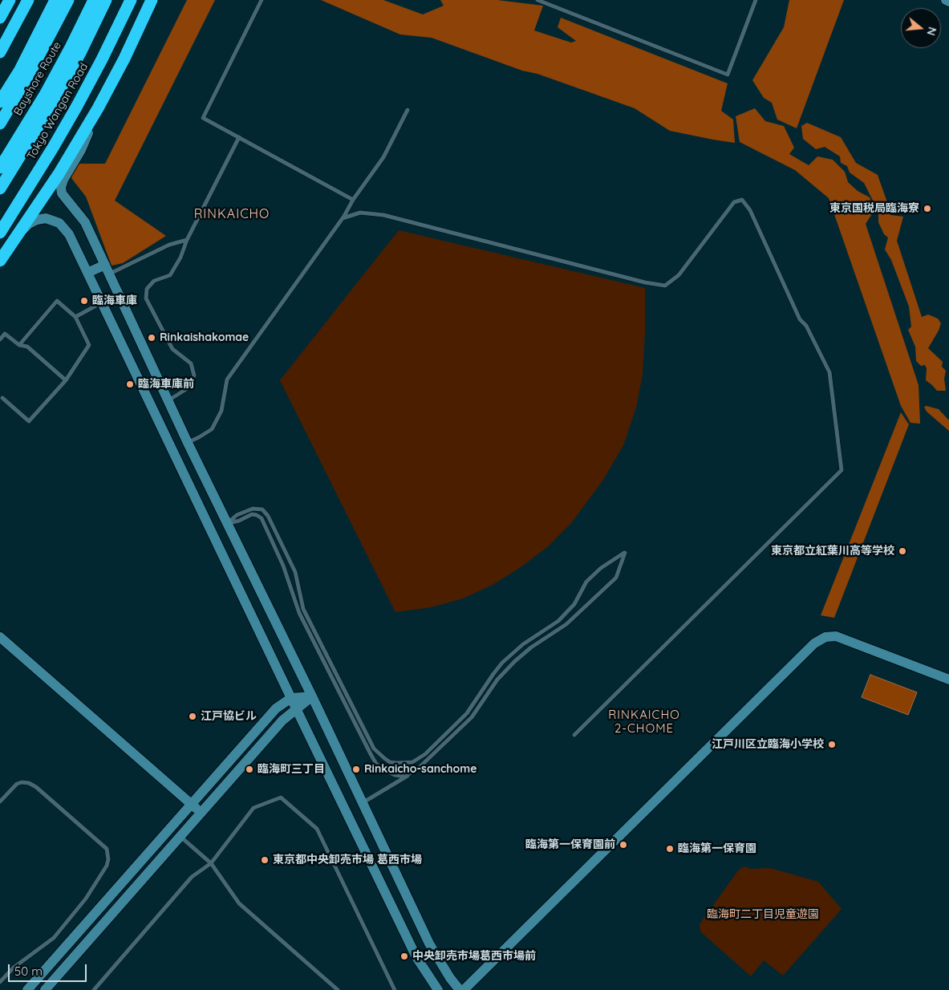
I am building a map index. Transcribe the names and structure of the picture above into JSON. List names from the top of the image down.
{
  "streets": {
    "highway": ["Bayshore Route", "Tokyo Wangan Road"]
  },
  "districts": ["RINKAICHO", "RINKAICHO 2-CHOME"],
  "parks": ["臨海町二丁目児童遊園"],
  "places": [
    "東京国税局臨海寮",
    "臨海車庫",
    "Rinkaishakomae",
    "臨海車庫前",
    "東京都立紅葉川高等学校",
    "江戸協ビル",
    "江戸川区立臨海小学校",
    "臨海町三丁目",
    "Rinkaicho-sanchome",
    "臨海第一保育園前",
    "臨海第一保育園",
    "東京都中央卸売市場 葛西市場",
    "中央卸売市場葛西市場前"
  ],
  "scale_bar": "50 m",
  "north": "right"
}
